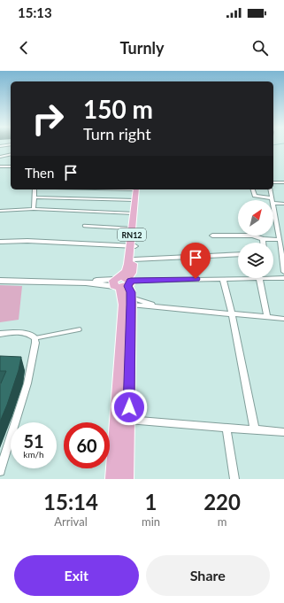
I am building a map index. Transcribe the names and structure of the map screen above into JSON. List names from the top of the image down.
{
  "streets": {
    "main road": ["RN12"]
  },
  "north": "top right",
  "page": {
    "status": "15:13",
    "header": "Turnly",
    "turn": ["150 m", "Turn right"],
    "then": "Then",
    "speed": "51 km/h",
    "limit": "60",
    "eta": [
      "15:14",
      "Arrival",
      "1",
      "min",
      "220",
      "m"
    ],
    "buttons": ["Exit", "Share"]
  }
}
